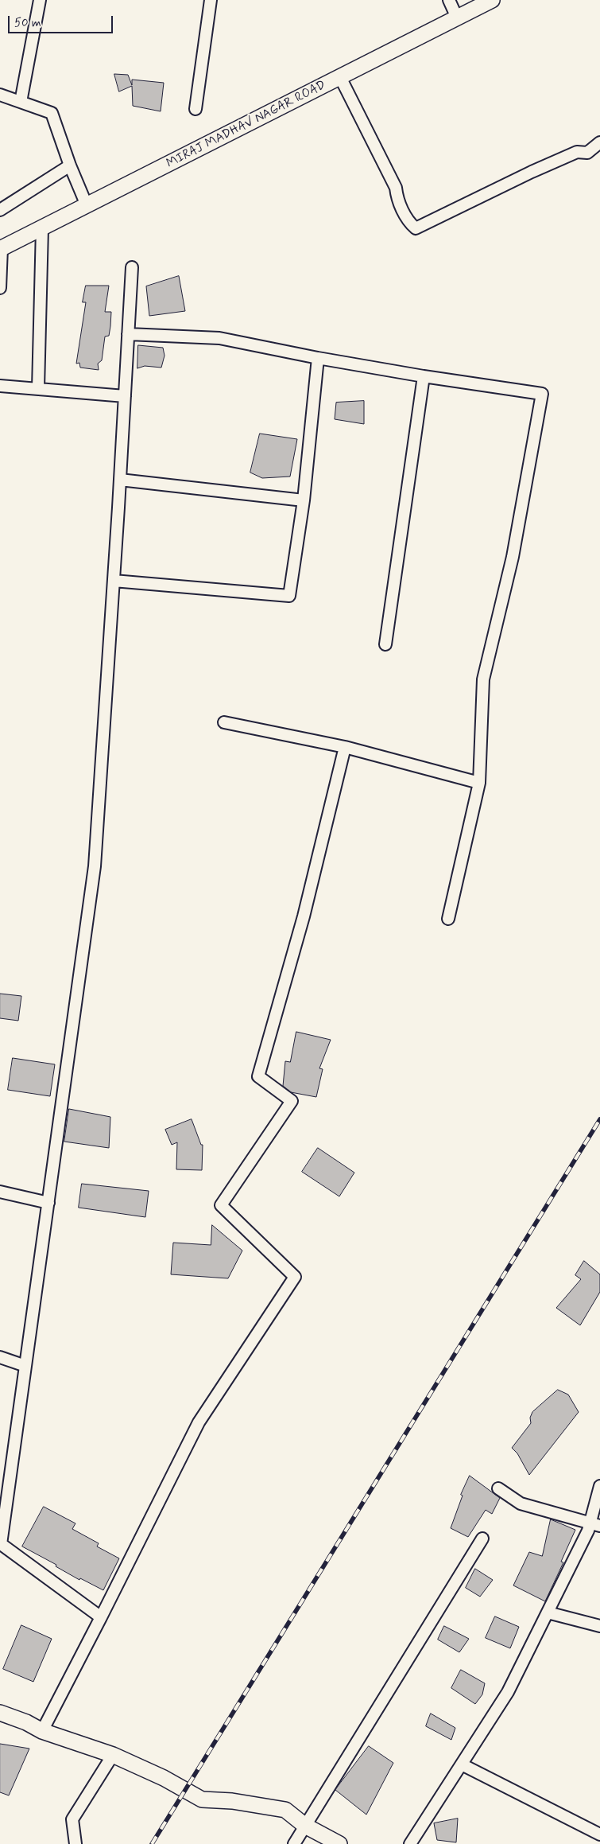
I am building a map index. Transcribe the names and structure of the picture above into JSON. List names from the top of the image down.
{
  "streets": {
    "street": ["MIRAJ MADHAV NAGAR ROAD"]
  },
  "scale_bar": "50 m"
}
